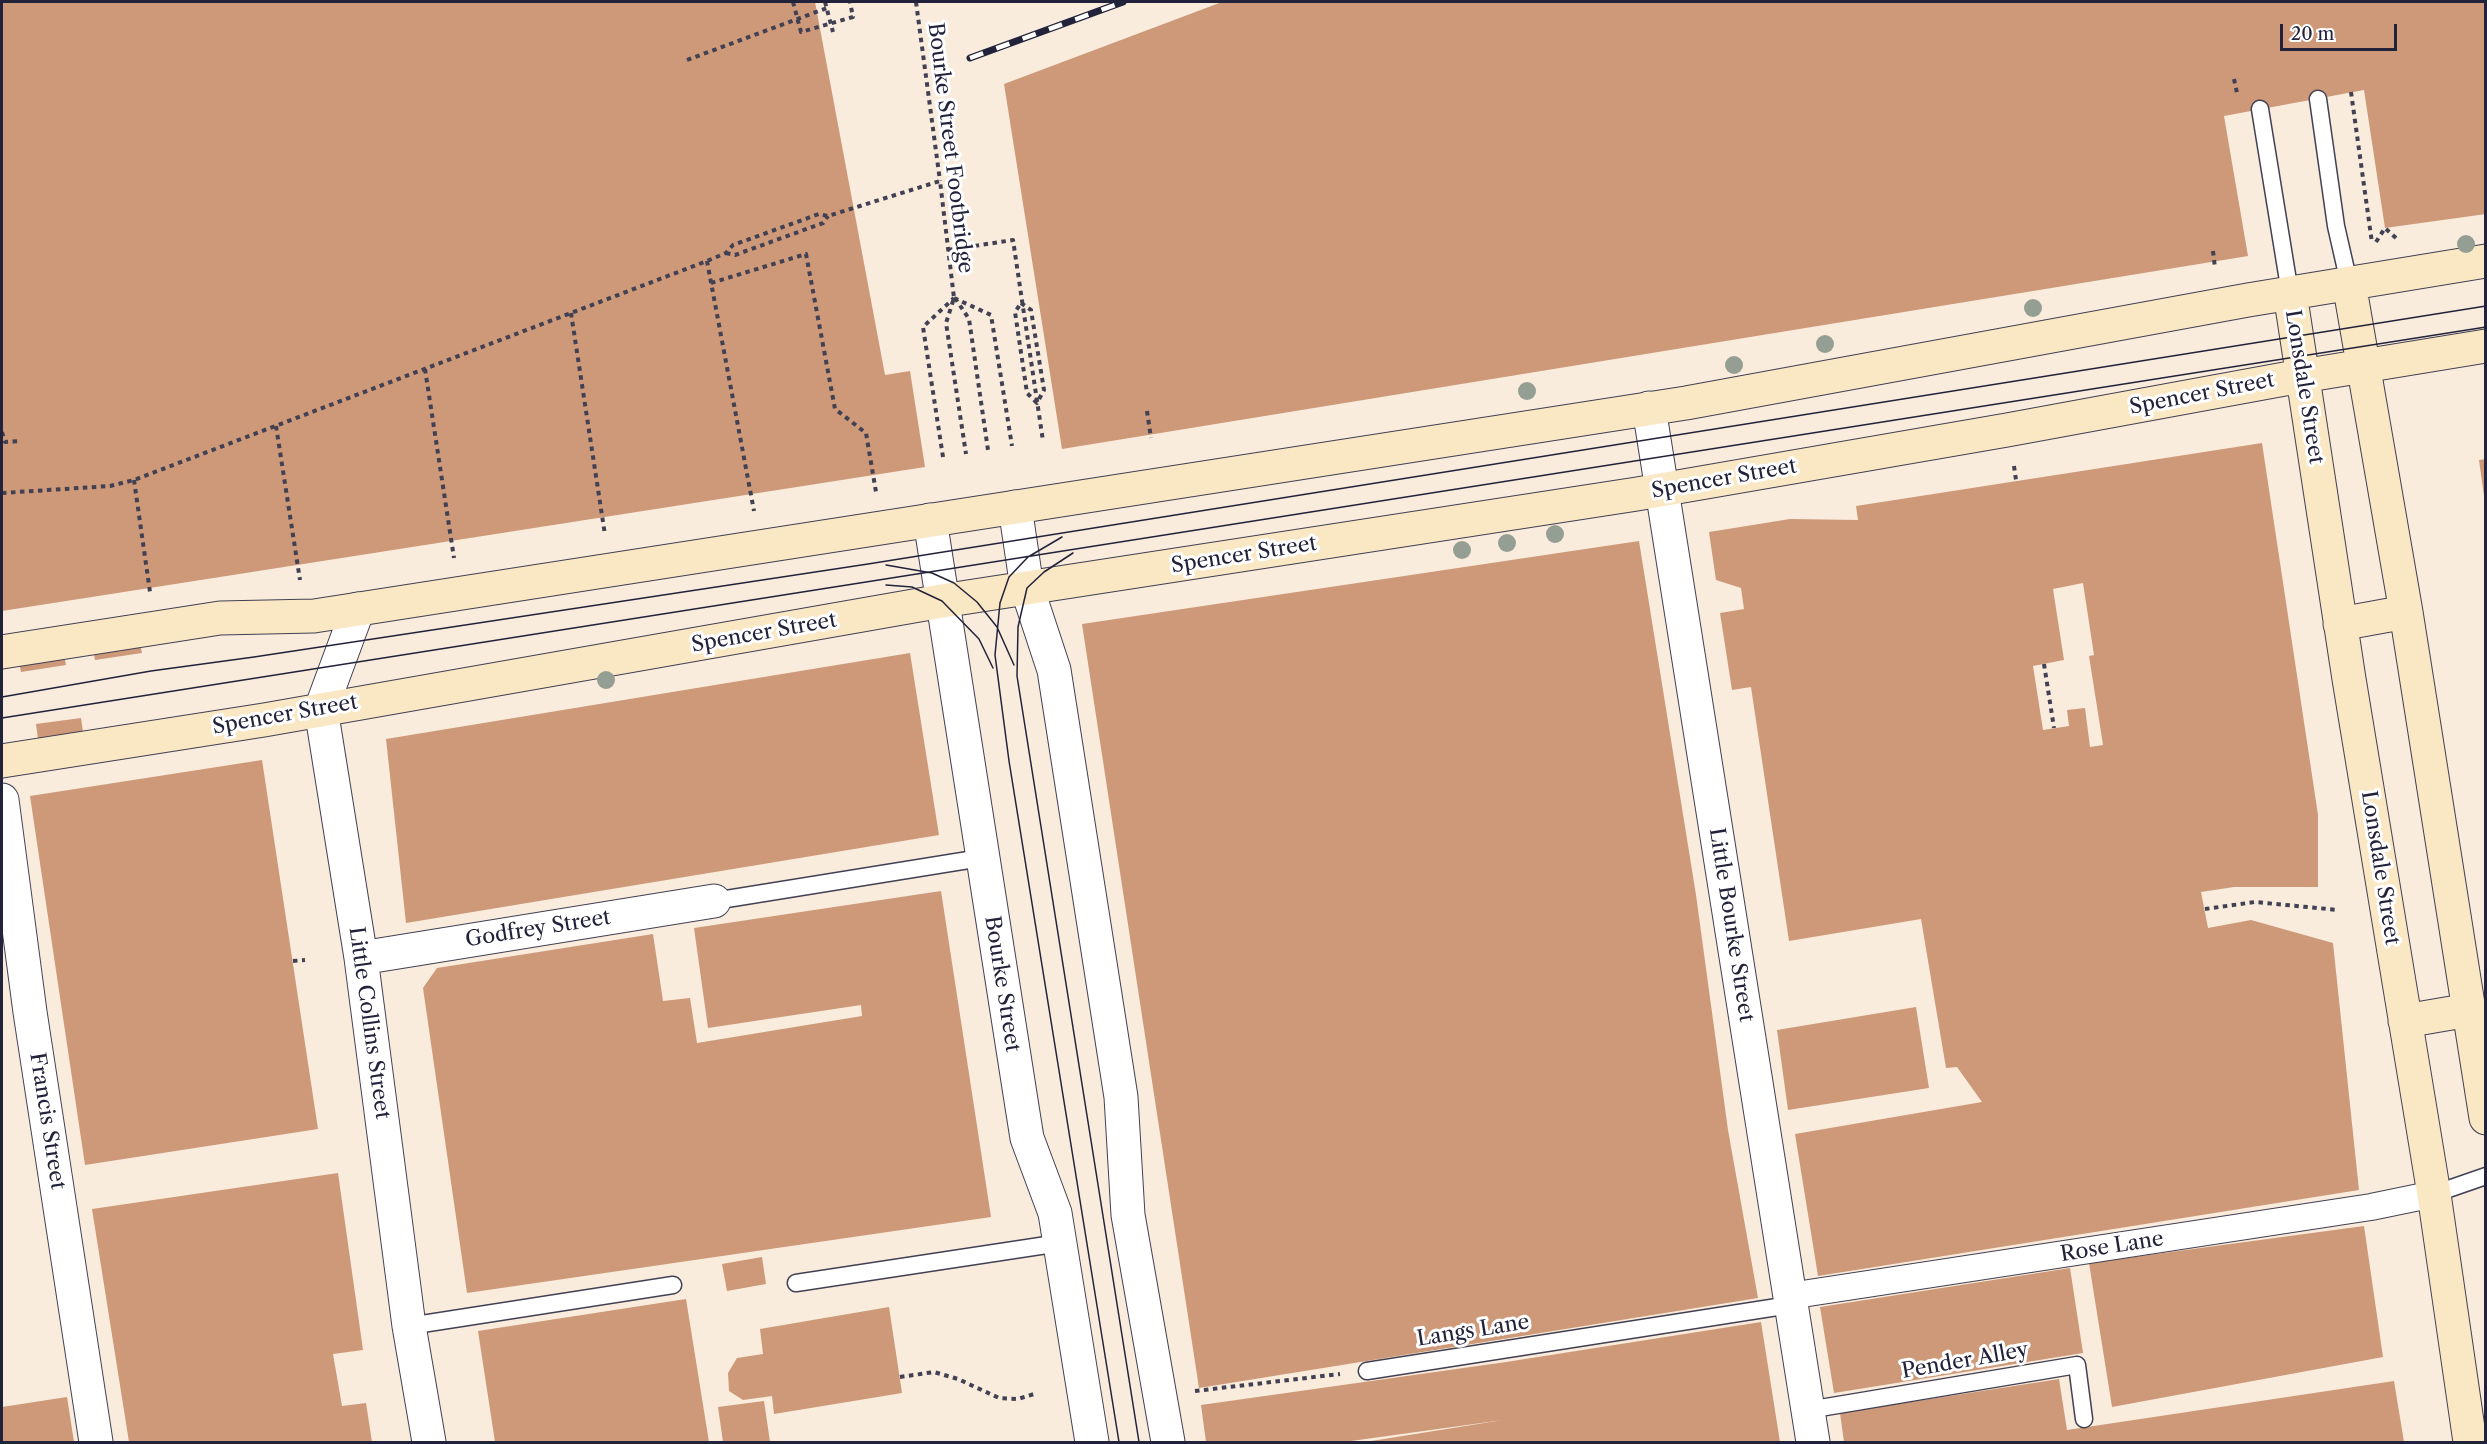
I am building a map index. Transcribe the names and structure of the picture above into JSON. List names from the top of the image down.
{
  "streets": {
    "main road": ["Lonsdale Street", "Spencer Street"],
    "street": [
      "Little Bourke Street",
      "Godfrey Street",
      "Bourke Street",
      "Little Collins Street",
      "Francis Street",
      "Rose Lane"
    ],
    "lane": ["Langs Lane", "Pender Alley"],
    "path": ["Bourke Street Footbridge"]
  },
  "crossings": [
    ["Lonsdale Street", "Spencer Street"],
    ["Lonsdale Street", "Rose Lane"],
    ["Spencer Street", "Little Bourke Street"],
    ["Spencer Street", "Bourke Street"],
    ["Spencer Street", "Little Collins Street"],
    ["Little Bourke Street", "Rose Lane"],
    ["Little Bourke Street", "Langs Lane"],
    ["Little Bourke Street", "Pender Alley"],
    ["Godfrey Street", "Little Collins Street"],
    ["Rose Lane", "Langs Lane"]
  ],
  "scale_bar": "20 m"
}
